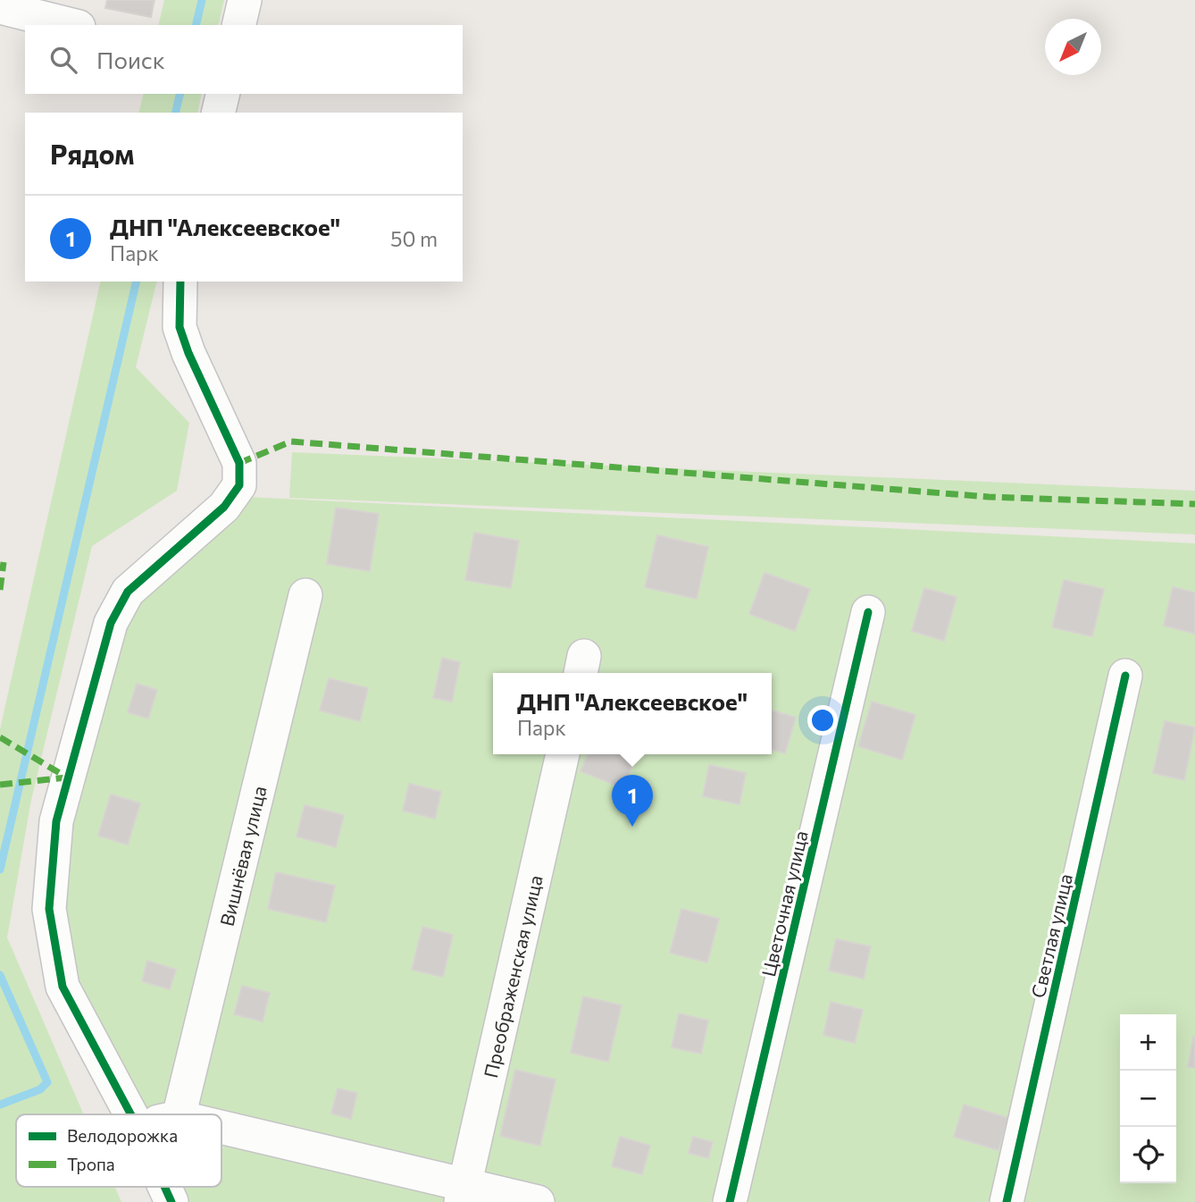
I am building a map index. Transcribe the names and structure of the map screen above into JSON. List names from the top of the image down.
{
  "streets": {
    "street": [
      "Вишнёвая улица",
      "Цветочная улица",
      "Светлая улица",
      "Преображенская улица"
    ]
  },
  "legend": ["Велодорожка", "Тропа"],
  "north": "bottom left",
  "page": {
    "search": "Поиск",
    "heading": "Рядом",
    "list": [
      {
        "mark": "1",
        "name": "ДНП \"Алексеевское\"",
        "note": "Парк",
        "value": "50 m"
      }
    ],
    "popup": ["ДНП \"Алексеевское\"", "Парк"],
    "pins": "1",
    "map_buttons": ["+", "−"]
  }
}
